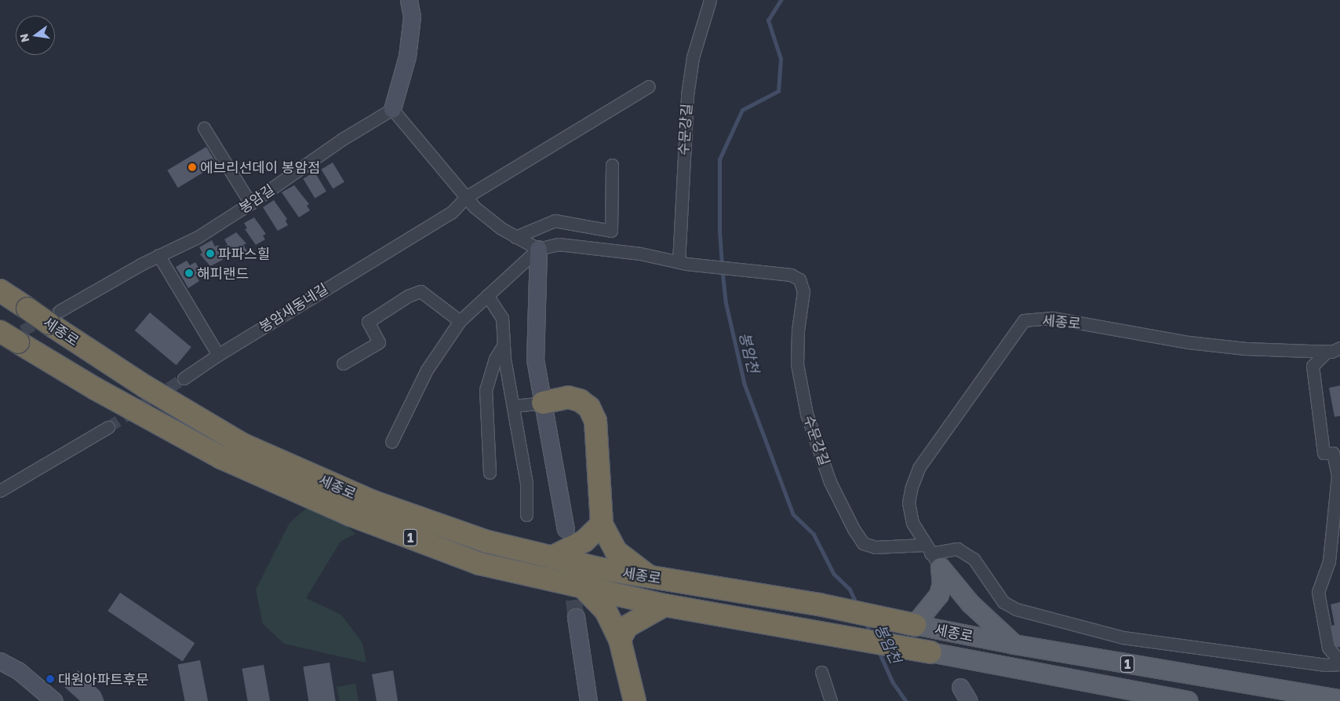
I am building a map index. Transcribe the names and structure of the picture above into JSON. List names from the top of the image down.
{
  "streets": {
    "highway": ["세종로", "1"],
    "street": ["수문강길", "봉암길", "봉암새동네길"]
  },
  "crossings": [
    ["수문강길", "세종로"],
    ["봉암길", "세종로"]
  ],
  "water": ["봉암천"],
  "places": [
    "에브리선데이 봉암점",
    "파파스힐",
    "해피랜드",
    "대원아파트후문"
  ],
  "north": "left"
}
